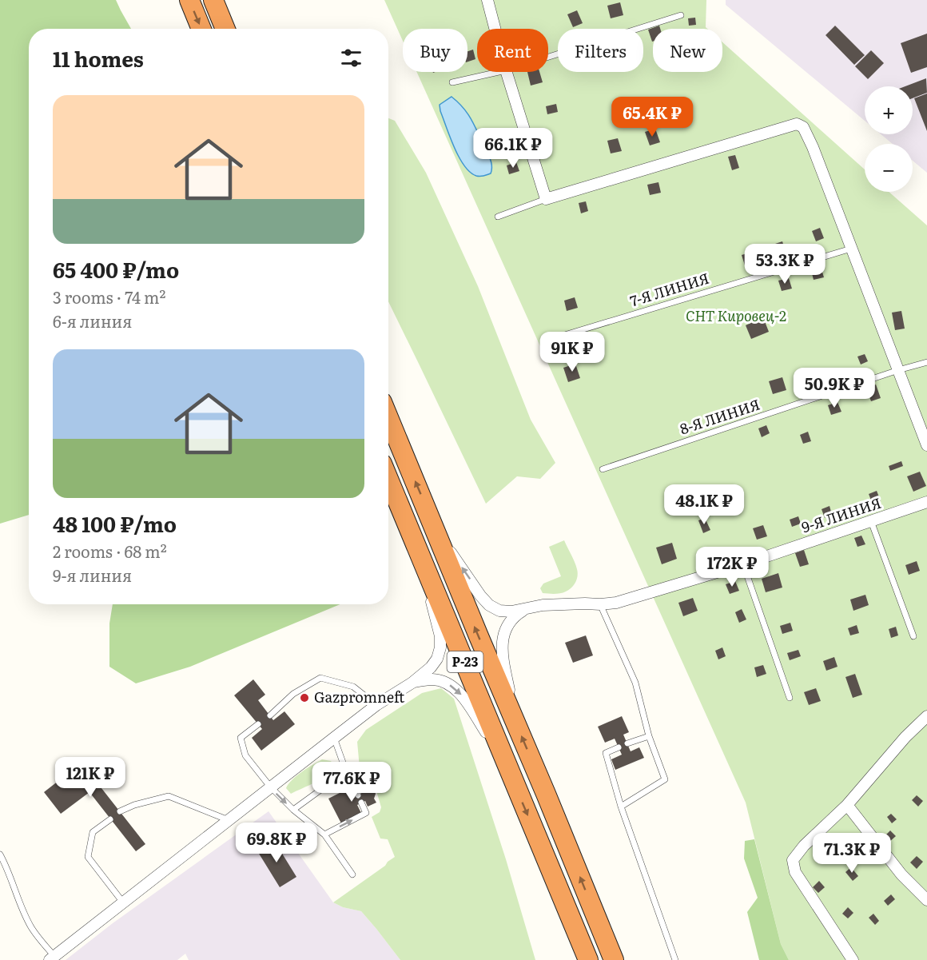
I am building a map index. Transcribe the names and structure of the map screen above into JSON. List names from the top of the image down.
{
  "streets": {
    "highway": ["Р-23"],
    "street": ["9-Я ЛИНИЯ"],
    "lane": ["7-Я ЛИНИЯ", "8-Я ЛИНИЯ"]
  },
  "crossings": [
    ["9-Я ЛИНИЯ", "Р-23"]
  ],
  "parks": ["СНТ Кировец-2"],
  "places": ["Gazpromneft"],
  "page": {
    "chip": [
      "Buy",
      "Rent",
      "Filters",
      "New"
    ],
    "heading": "11 homes",
    "map_buttons": ["+", "−"],
    "list": [
      {
        "name": "65 400 ₽/mo",
        "note": "3 rooms · 74 m² · 6-я линия"
      },
      {
        "name": "48 100 ₽/mo",
        "note": "2 rooms · 68 m² · 9-я линия"
      }
    ],
    "price": [
      "65.4K ₽",
      "66.1K ₽",
      "53.3K ₽",
      "91K ₽",
      "50.9K ₽",
      "48.1K ₽",
      "172K ₽",
      "121K ₽",
      "77.6K ₽",
      "69.8K ₽",
      "71.3K ₽"
    ]
  }
}
